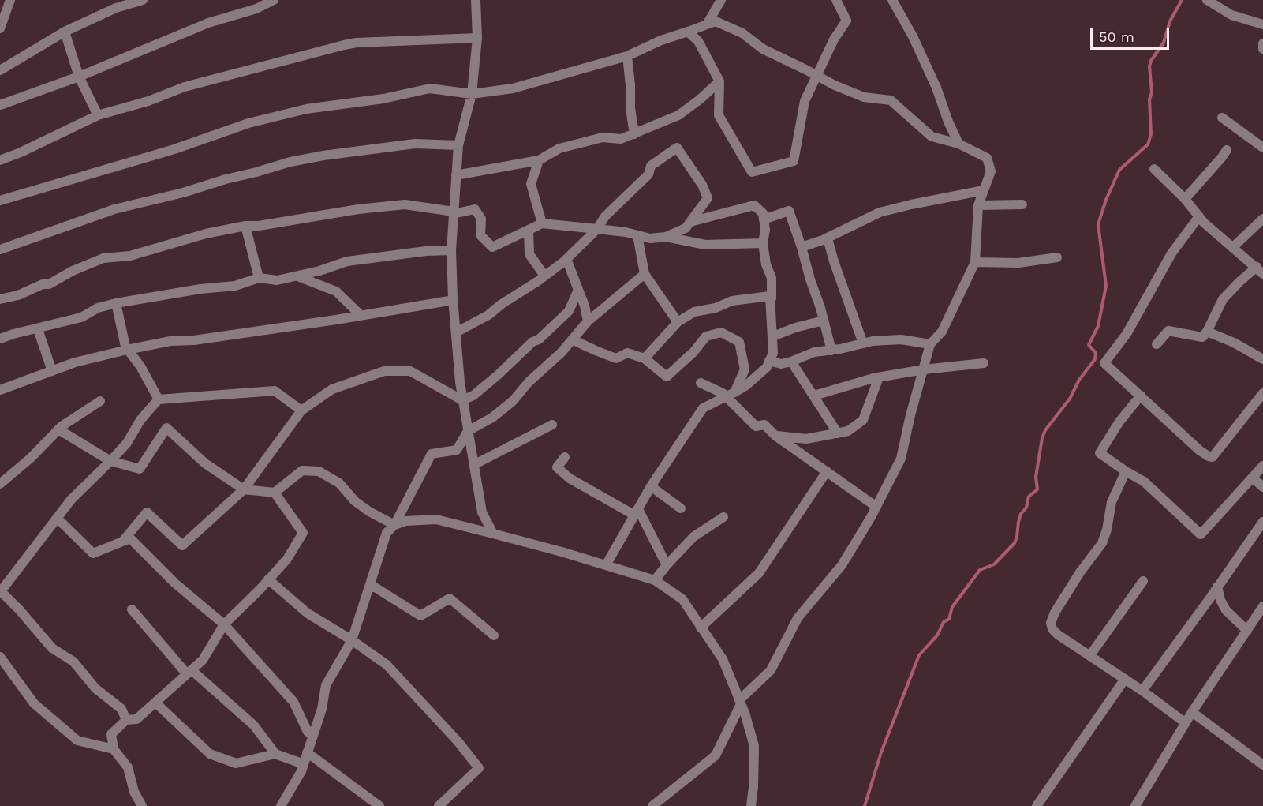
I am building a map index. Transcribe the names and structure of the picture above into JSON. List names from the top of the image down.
{
  "scale_bar": "50 m"
}
